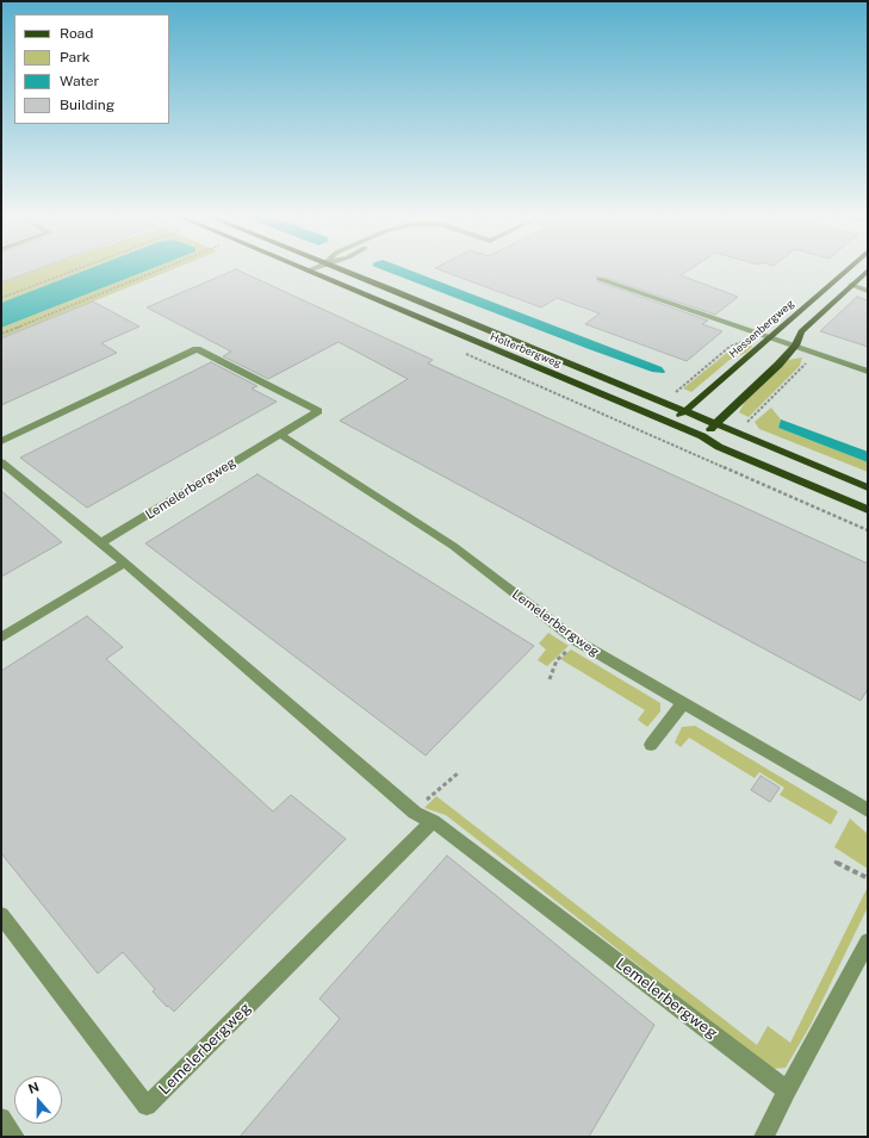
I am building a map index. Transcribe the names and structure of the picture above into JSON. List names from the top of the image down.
{
  "streets": {
    "main road": ["Hessenbergweg", "Holterbergweg"],
    "street": ["Lemelerbergweg"]
  },
  "crossings": [
    ["Hessenbergweg", "Holterbergweg"]
  ],
  "legend": [
    "Road",
    "Park",
    "Water",
    "Building"
  ],
  "north": "top"
}
